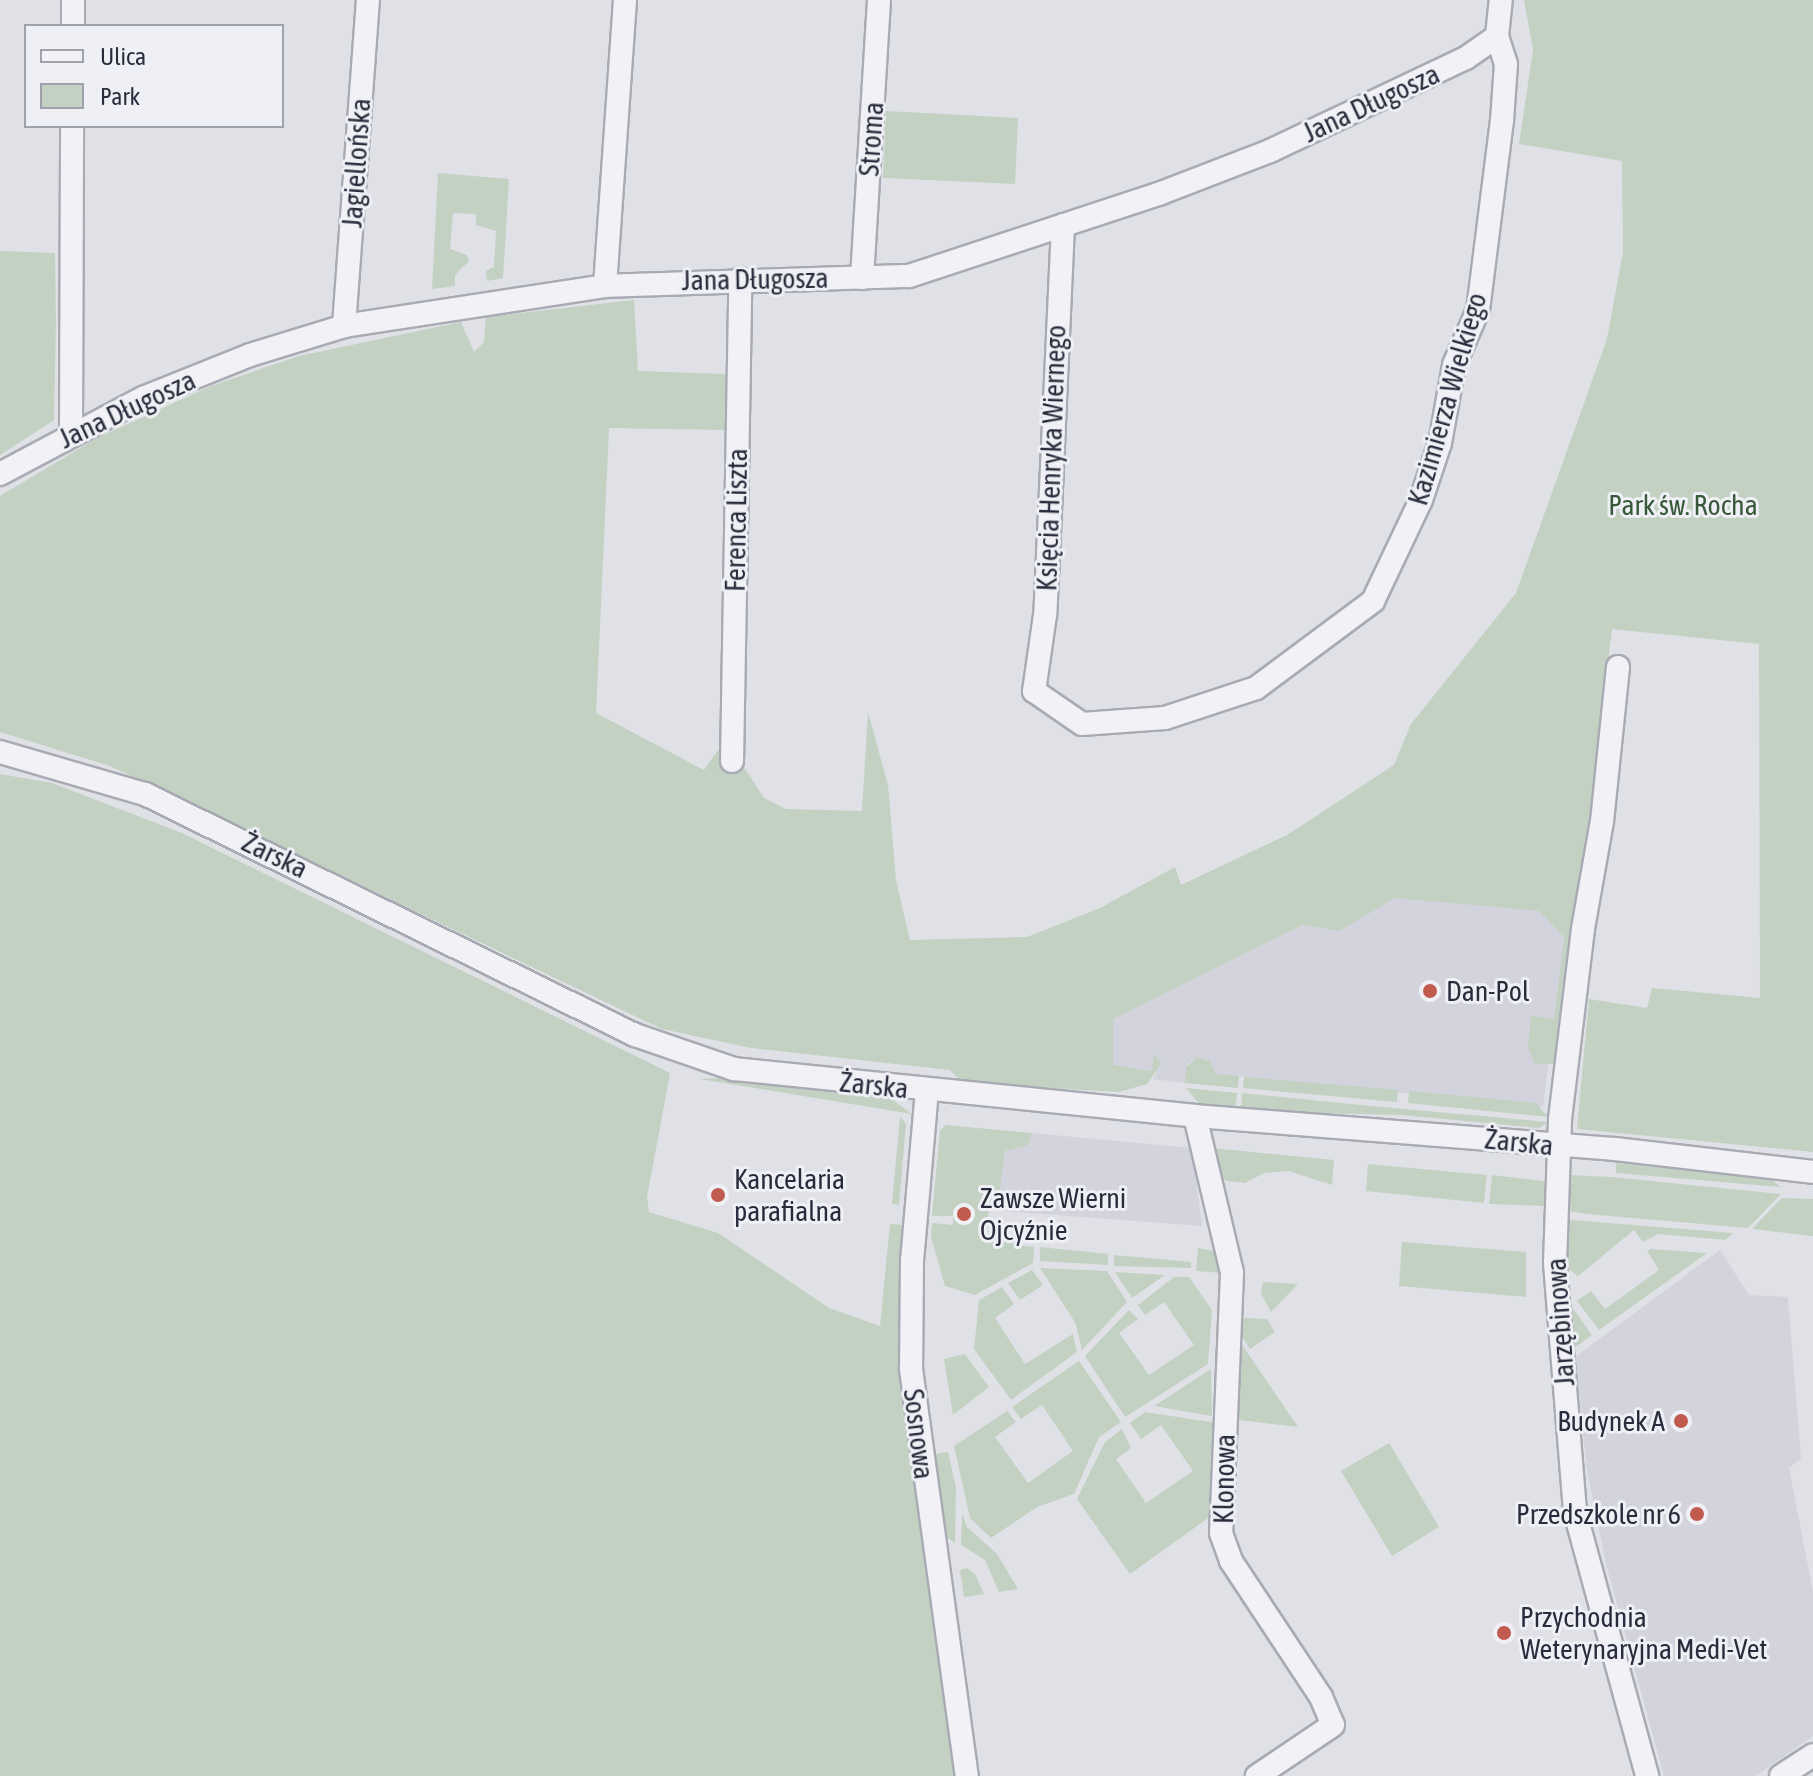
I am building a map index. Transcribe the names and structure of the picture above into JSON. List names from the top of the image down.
{
  "streets": {
    "street": [
      "Jana Długosza",
      "Stroma",
      "Jagiellońska",
      "Kazimierza Wielkiego",
      "Księcia Henryka Wiernego",
      "Ferenca Liszta",
      "Żarska",
      "Jarzębinowa",
      "Sosnowa",
      "Klonowa"
    ]
  },
  "crossings": [
    ["Jana Długosza", "Stroma"],
    ["Jana Długosza", "Jagiellońska"],
    ["Jana Długosza", "Kazimierza Wielkiego"],
    ["Jana Długosza", "Księcia Henryka Wiernego"],
    ["Jana Długosza", "Ferenca Liszta"],
    ["Kazimierza Wielkiego", "Księcia Henryka Wiernego"],
    ["Żarska", "Jarzębinowa"],
    ["Żarska", "Sosnowa"],
    ["Żarska", "Klonowa"]
  ],
  "parks": ["Park św. Rocha"],
  "places": [
    "Dan-Pol",
    "Kancelaria parafialna",
    "Zawsze Wierni Ojcyźnie",
    "Budynek A",
    "Przedszkole nr 6",
    "Przychodnia Weterynaryjna Medi-Vet"
  ],
  "legend": ["Ulica", "Park"]
}
